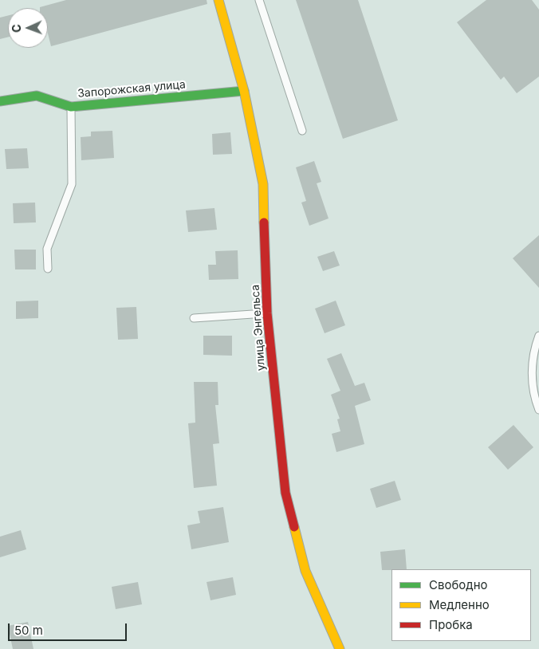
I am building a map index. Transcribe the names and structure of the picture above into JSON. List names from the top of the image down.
{
  "streets": {
    "street": ["Запорожская улица", "улица Энгельса"]
  },
  "crossings": [
    ["Запорожская улица", "улица Энгельса"]
  ],
  "legend": ["Свободно", "Медленно", "Пробка"],
  "scale_bar": "50 m",
  "north": "left"
}
